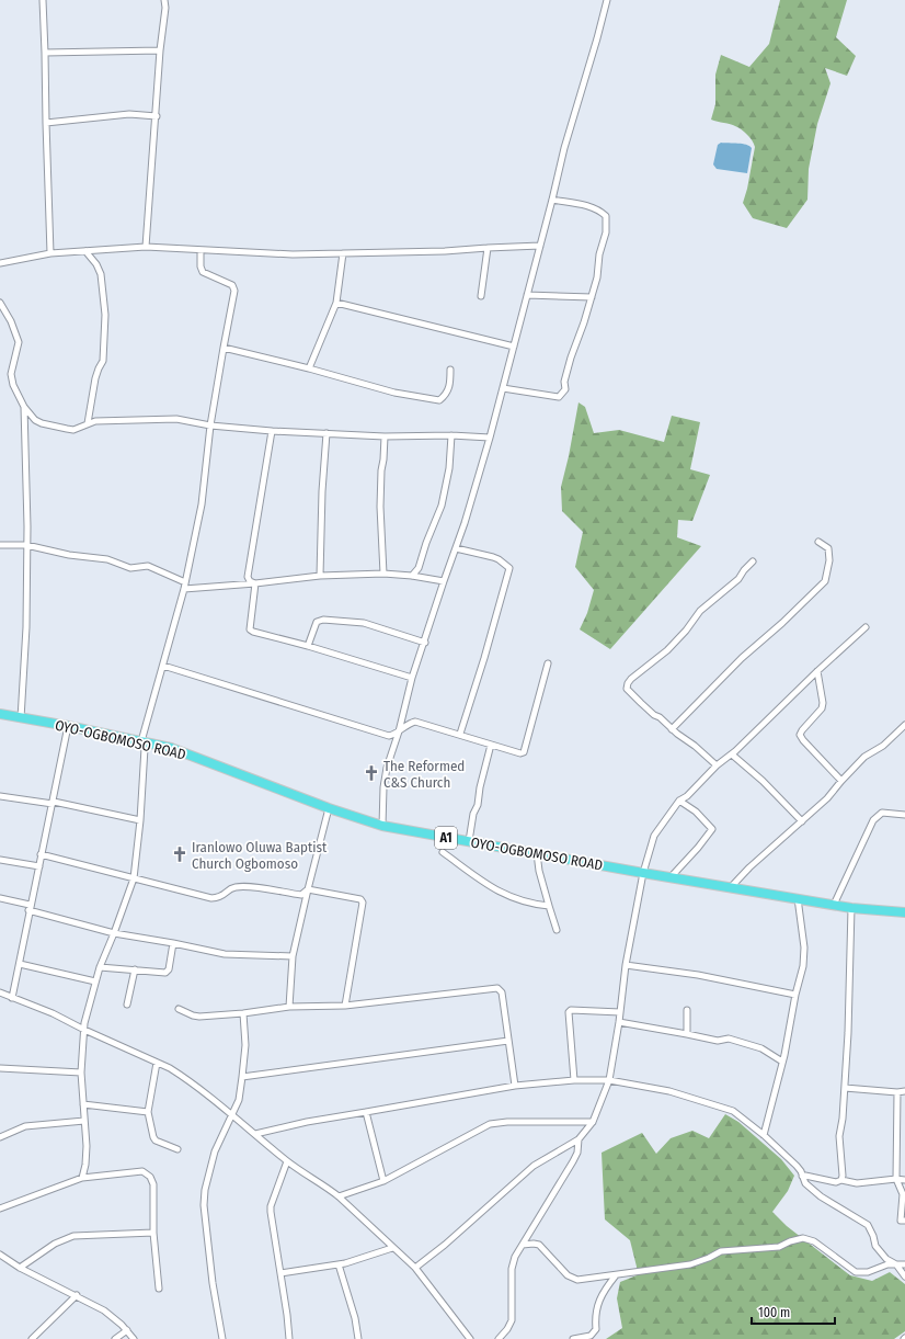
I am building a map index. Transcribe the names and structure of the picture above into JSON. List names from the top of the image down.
{
  "streets": {
    "highway": ["OYO-OGBOMOSO ROAD", "A1"]
  },
  "places": {
    "church": ["The Reformed C&S Church", "Iranlowo Oluwa Baptist Church Ogbomoso"]
  },
  "scale_bar": "100 m"
}
